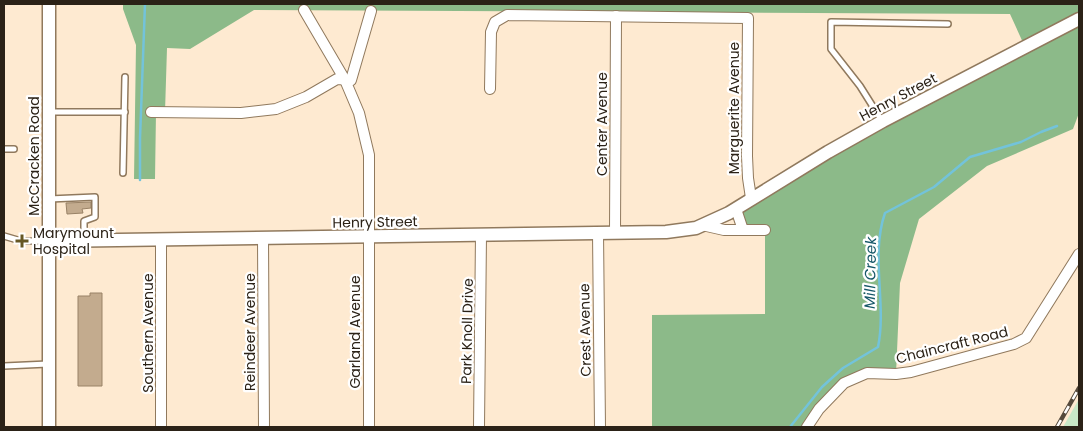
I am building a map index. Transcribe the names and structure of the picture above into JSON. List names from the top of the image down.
{
  "streets": {
    "street": [
      "Henry Street",
      "Marguerite Avenue",
      "Center Avenue",
      "McCracken Road",
      "Crest Avenue",
      "Park Knoll Drive",
      "Reindeer Avenue",
      "Garland Avenue",
      "Southern Avenue",
      "Chaincraft Road"
    ]
  },
  "crossings": [
    ["Henry Street", "Marguerite Avenue"],
    ["Henry Street", "Center Avenue"],
    ["Henry Street", "McCracken Road"],
    ["Henry Street", "Crest Avenue"],
    ["Henry Street", "Park Knoll Drive"],
    ["Henry Street", "Reindeer Avenue"],
    ["Henry Street", "Garland Avenue"],
    ["Henry Street", "Southern Avenue"],
    ["Marguerite Avenue", "Center Avenue"]
  ],
  "water": ["Mill Creek"],
  "places": {
    "health": ["Marymount Hospital"]
  }
}
